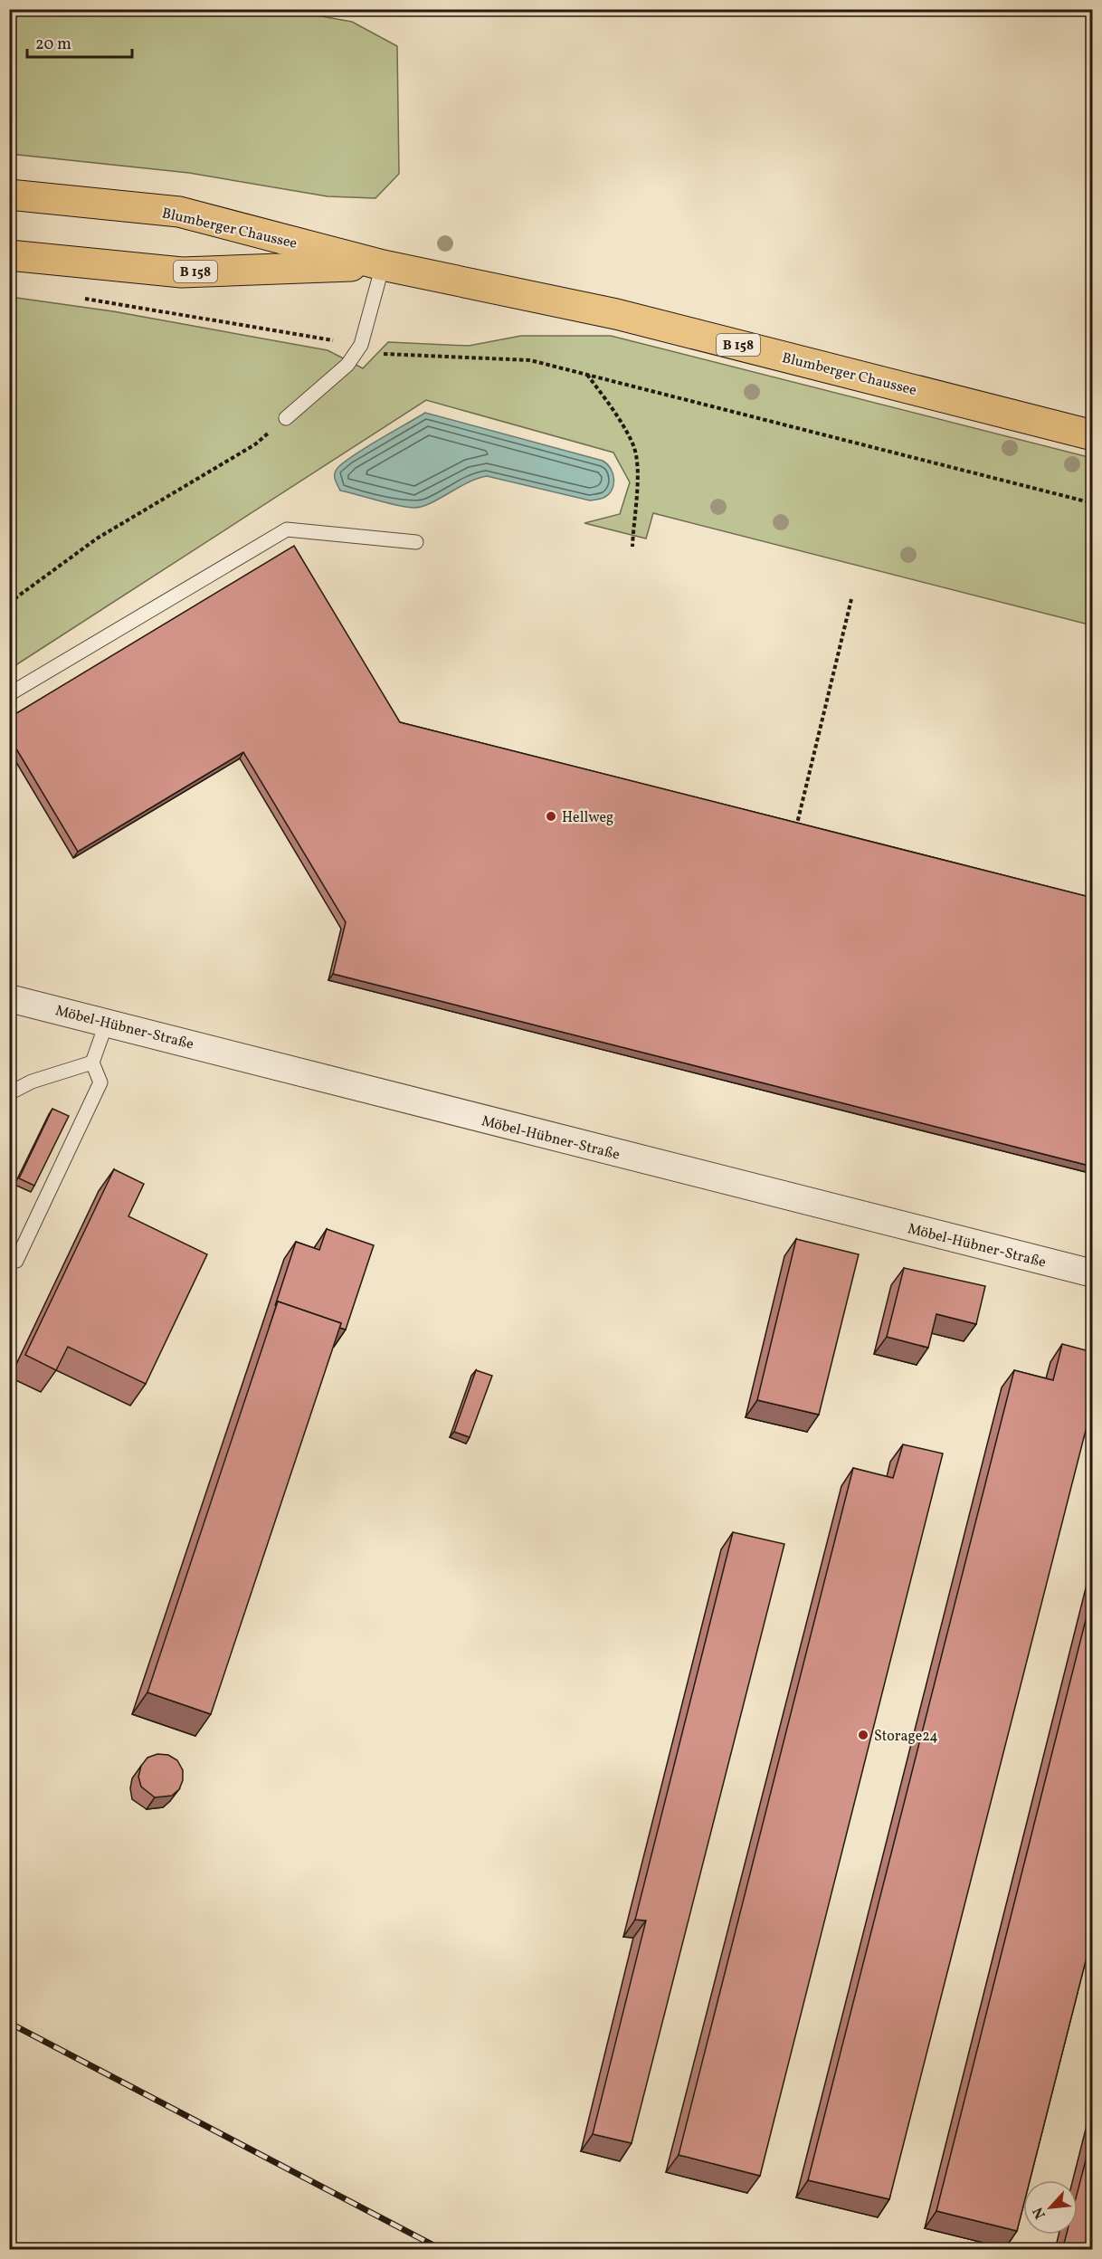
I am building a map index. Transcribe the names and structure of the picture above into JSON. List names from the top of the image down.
{
  "streets": {
    "main road": ["Blumberger Chaussee", "B 158"],
    "street": ["Möbel-Hübner-Straße"]
  },
  "places": ["Hellweg", "Storage24"],
  "scale_bar": "20 m",
  "north": "bottom left"
}
